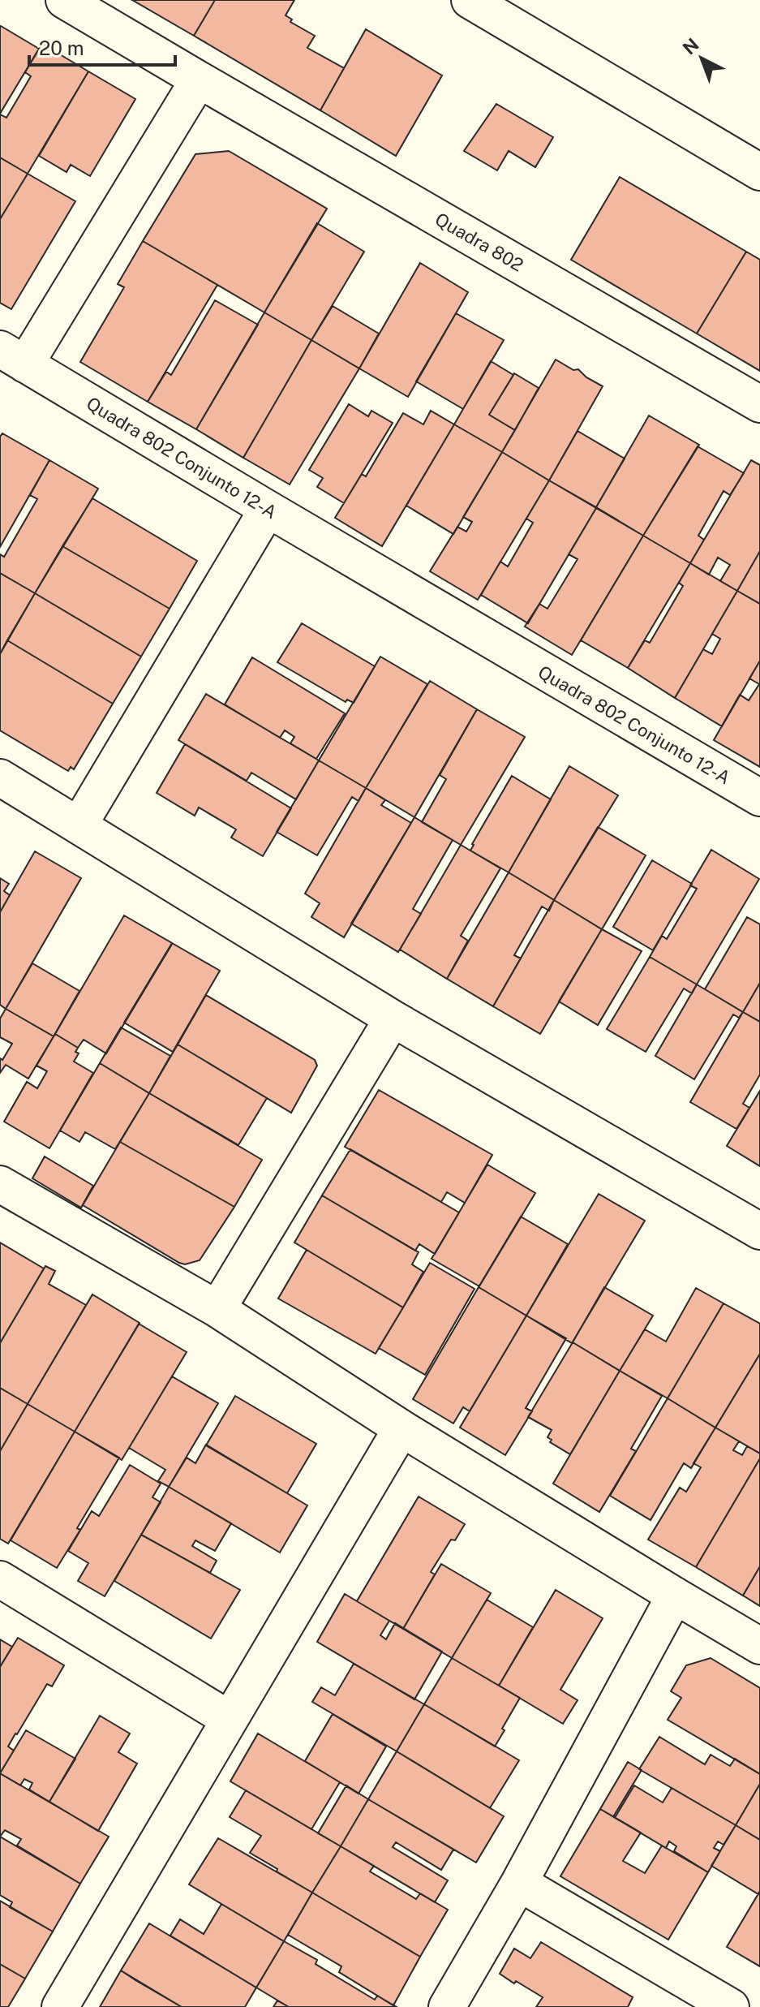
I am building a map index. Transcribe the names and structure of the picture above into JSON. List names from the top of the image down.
{
  "streets": {
    "street": ["Quadra 802", "Quadra 802 Conjunto 12-A"]
  },
  "crossings": [
    ["Quadra 802", "Quadra 802 Conjunto 12-A"]
  ],
  "scale_bar": "20 m",
  "north": "top left"
}
